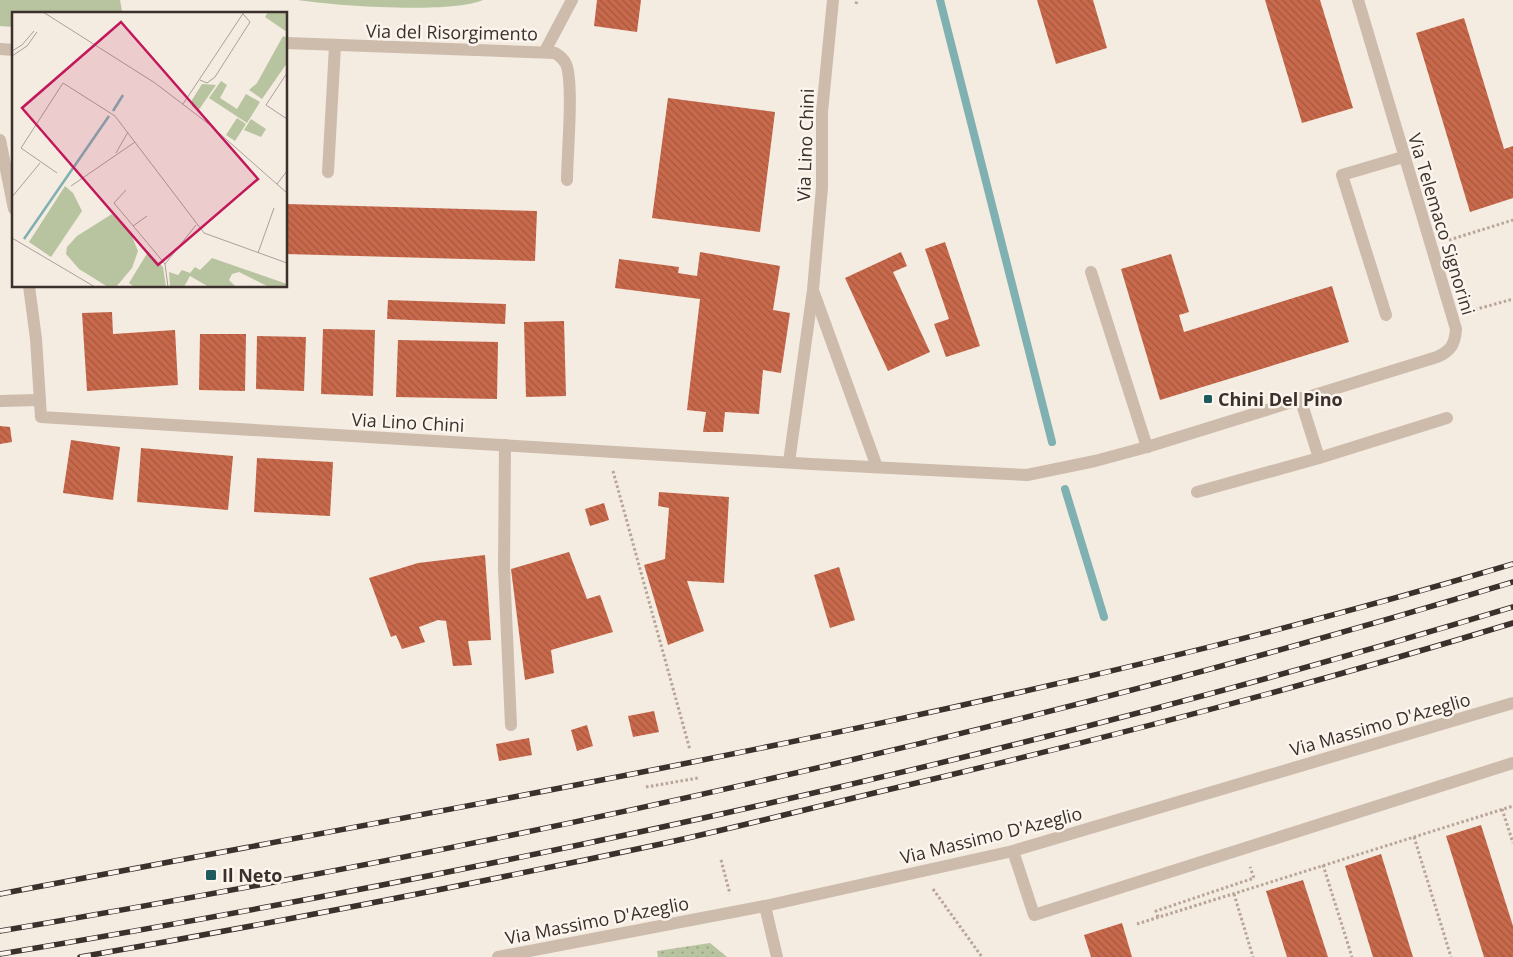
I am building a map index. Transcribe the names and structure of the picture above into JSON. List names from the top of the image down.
{
  "streets": {
    "street": [
      "Via del Risorgimento",
      "Via Lino Chini",
      "Via Telemaco Signorini",
      "Via Massimo D'Azeglio"
    ]
  },
  "crossings": [
    ["Via Lino Chini", "Via Telemaco Signorini"]
  ],
  "places": {
    "transit": ["Chini Del Pino", "Il Neto"]
  }
}
